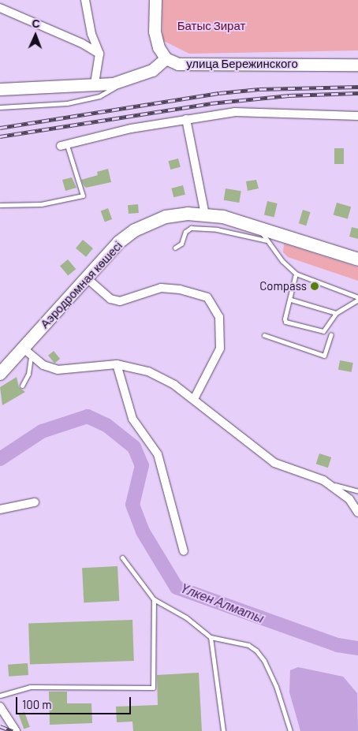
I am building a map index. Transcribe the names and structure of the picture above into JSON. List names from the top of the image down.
{
  "streets": {
    "main road": ["улица Бережинского", "Аэродромная көшесі"]
  },
  "water": ["Үлкен Алматы"],
  "parks": ["Батыс Зират"],
  "places": ["Compass"],
  "scale_bar": "100 m",
  "north": "top"
}
